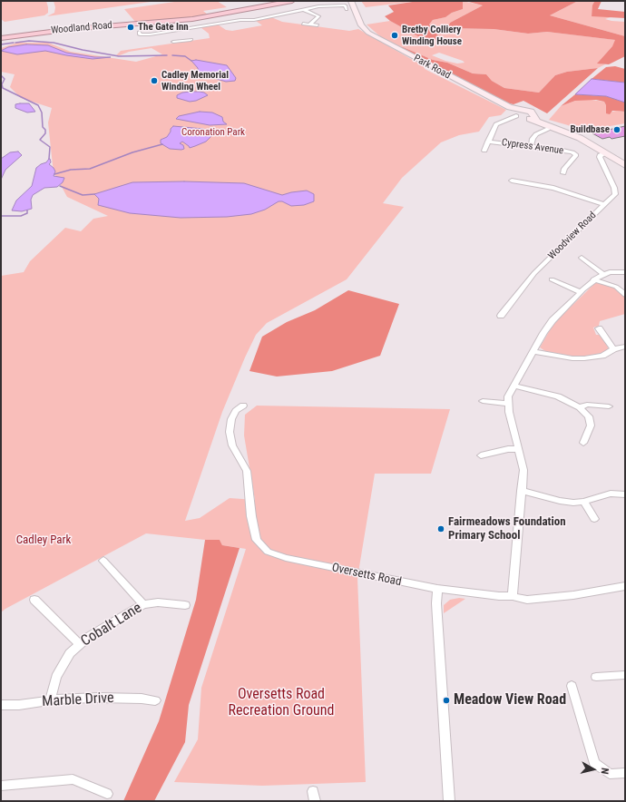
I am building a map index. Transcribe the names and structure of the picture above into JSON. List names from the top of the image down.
{
  "streets": {
    "highway": ["Woodland Road"],
    "main road": ["Park Road"],
    "street": [
      "Cypress Avenue",
      "Woodview Road",
      "Oversetts Road",
      "Cobalt Lane",
      "Marble Drive"
    ]
  },
  "crossings": [
    ["Park Road", "Woodview Road"],
    ["Cobalt Lane", "Marble Drive"]
  ],
  "parks": ["Coronation Park", "Cadley Park", "Oversetts Road Recreation Ground"],
  "places": [
    "The Gate Inn",
    "Bretby Colliery Winding House",
    "Cadley Memorial Winding Wheel",
    "Buildbase",
    "Fairmeadows Foundation Primary School",
    "Meadow View Road"
  ],
  "north": "right"
}
